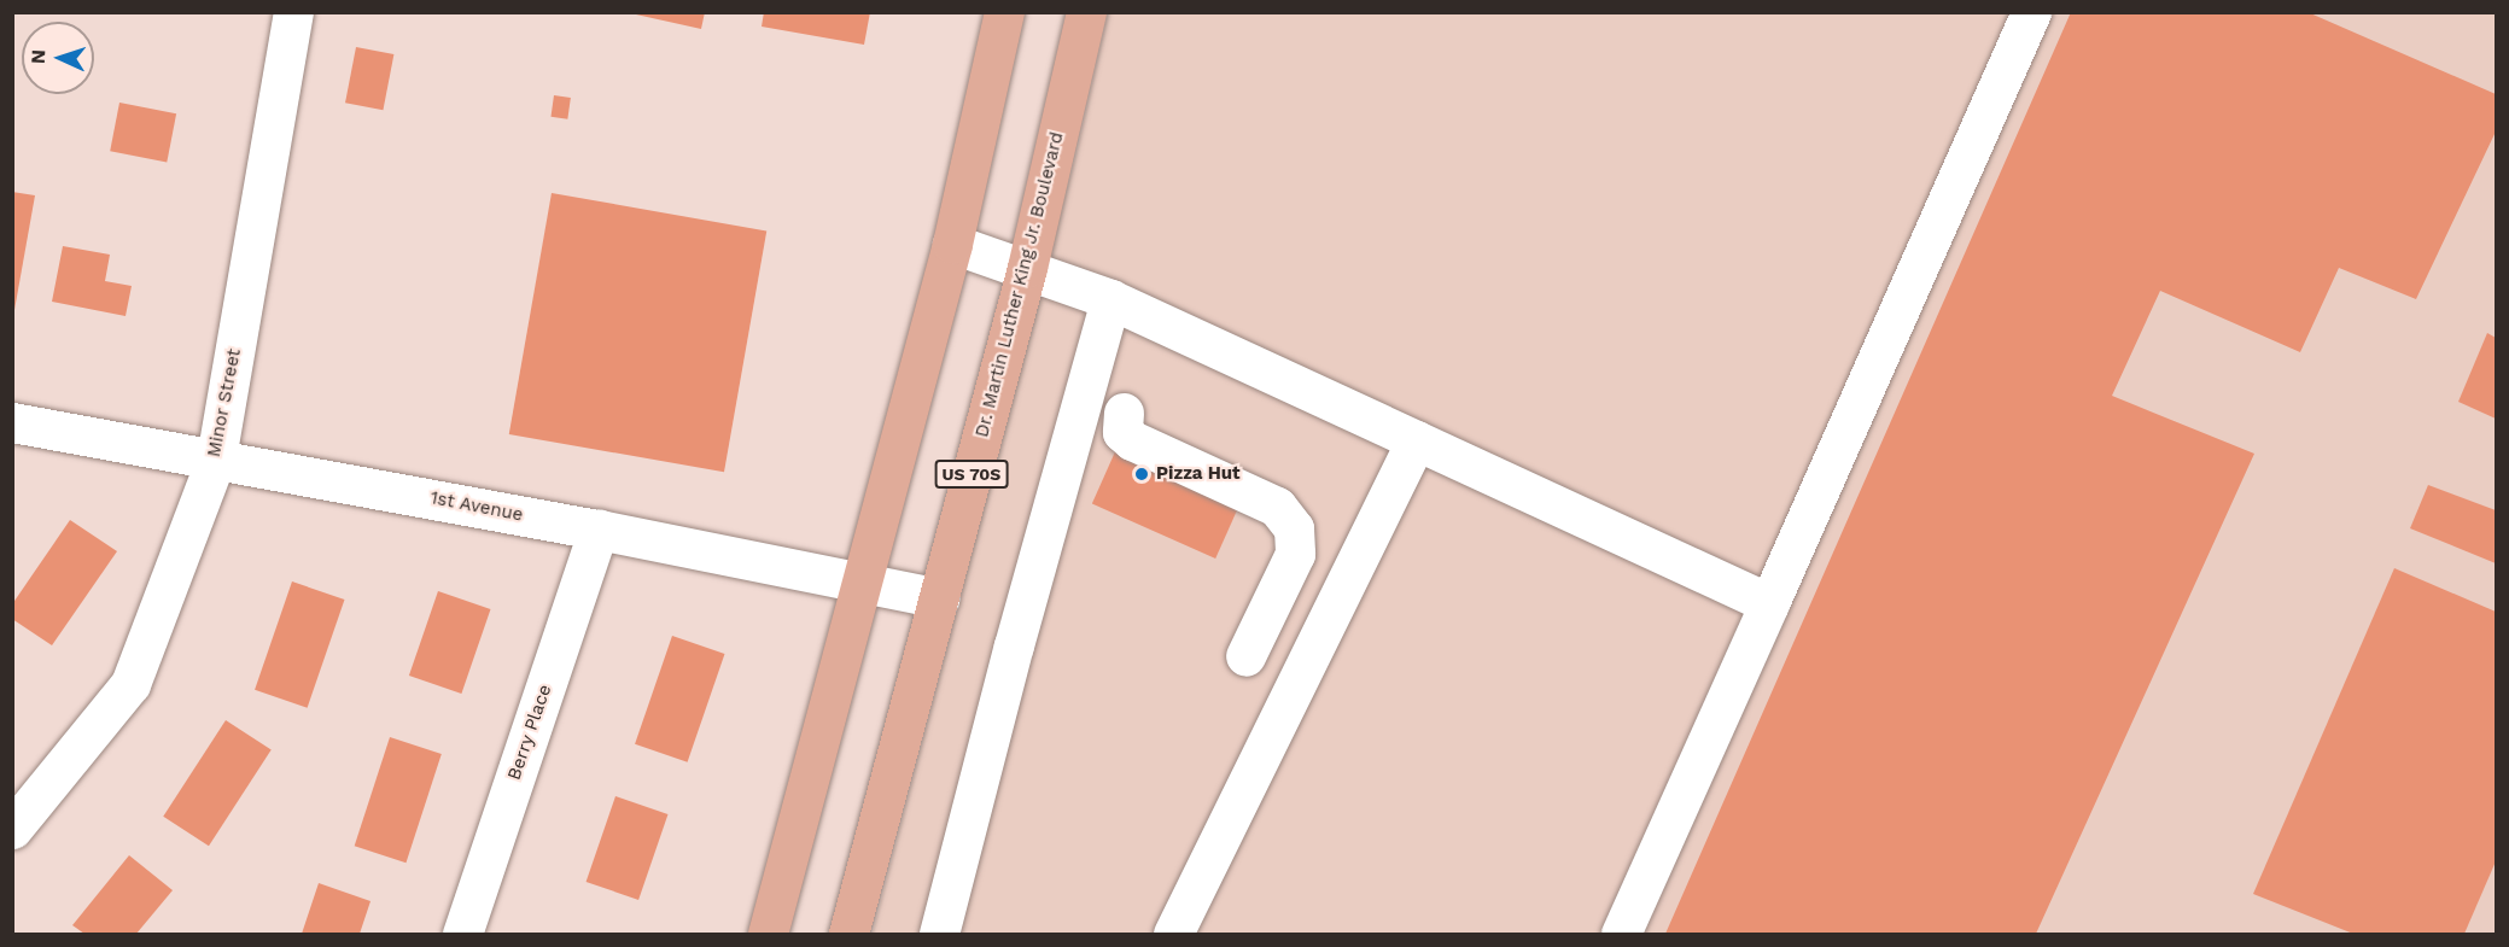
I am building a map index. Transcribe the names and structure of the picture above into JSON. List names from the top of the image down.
{
  "streets": {
    "main road": ["Dr. Martin Luther King Jr. Boulevard", "US 70S"],
    "street": ["Minor Street", "1st Avenue", "Berry Place"]
  },
  "crossings": [
    ["Dr. Martin Luther King Jr. Boulevard", "1st Avenue"],
    ["Minor Street", "1st Avenue"],
    ["1st Avenue", "Berry Place"]
  ],
  "places": ["Pizza Hut"],
  "north": "left"
}
